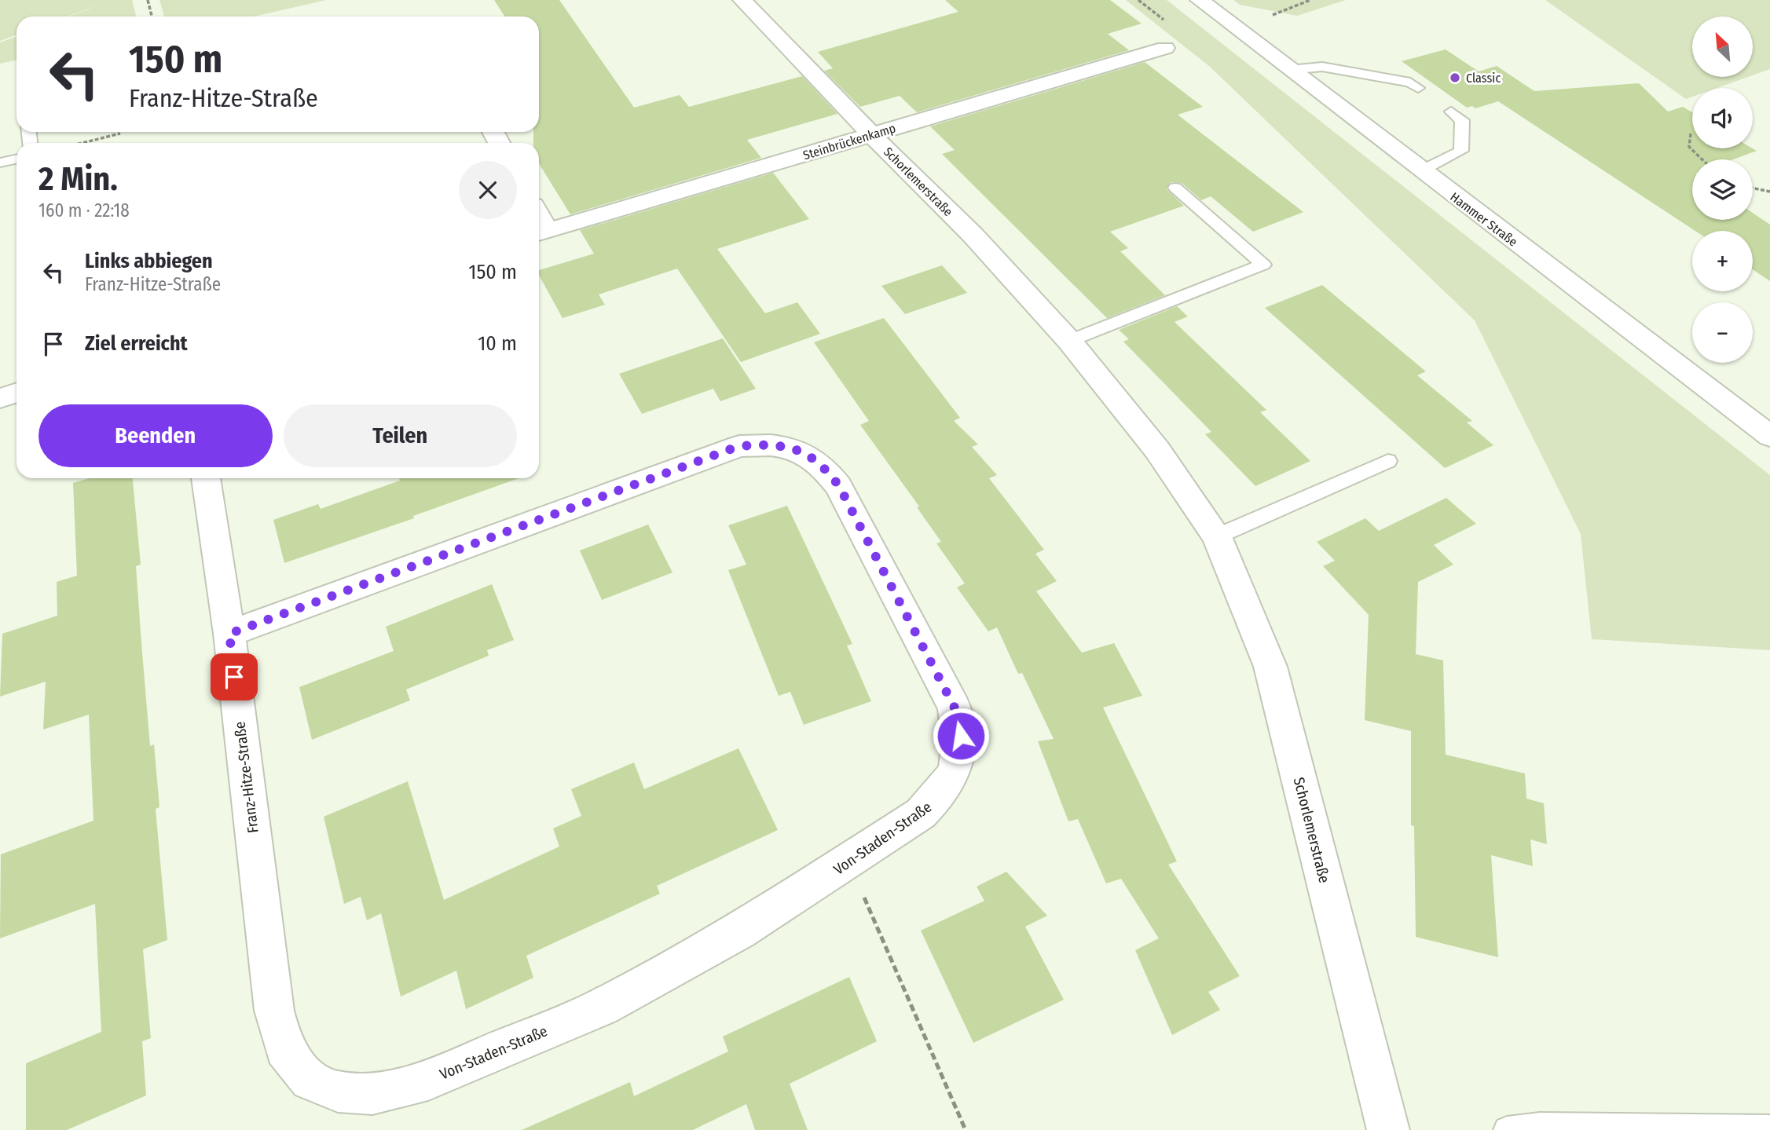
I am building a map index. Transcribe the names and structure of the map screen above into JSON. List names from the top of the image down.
{
  "streets": {
    "street": [
      "Steinbrückenkamp",
      "Schorlemerstraße",
      "Hammer Straße",
      "Franz-Hitze-Straße",
      "Von-Staden-Straße"
    ]
  },
  "crossings": [
    ["Steinbrückenkamp", "Schorlemerstraße"],
    ["Franz-Hitze-Straße", "Von-Staden-Straße"]
  ],
  "places": ["Classic"],
  "north": "top left",
  "page": {
    "map_buttons": ["+", "−"],
    "turn": ["150 m", "Franz-Hitze-Straße"],
    "heading": ["2 Min.", "160 m · 22:18"],
    "list": [
      {
        "name": "Links abbiegen",
        "note": "Franz-Hitze-Straße",
        "value": "150 m"
      },
      {
        "name": "Ziel erreicht",
        "value": "10 m"
      }
    ],
    "buttons": ["Beenden", "Teilen"]
  }
}
